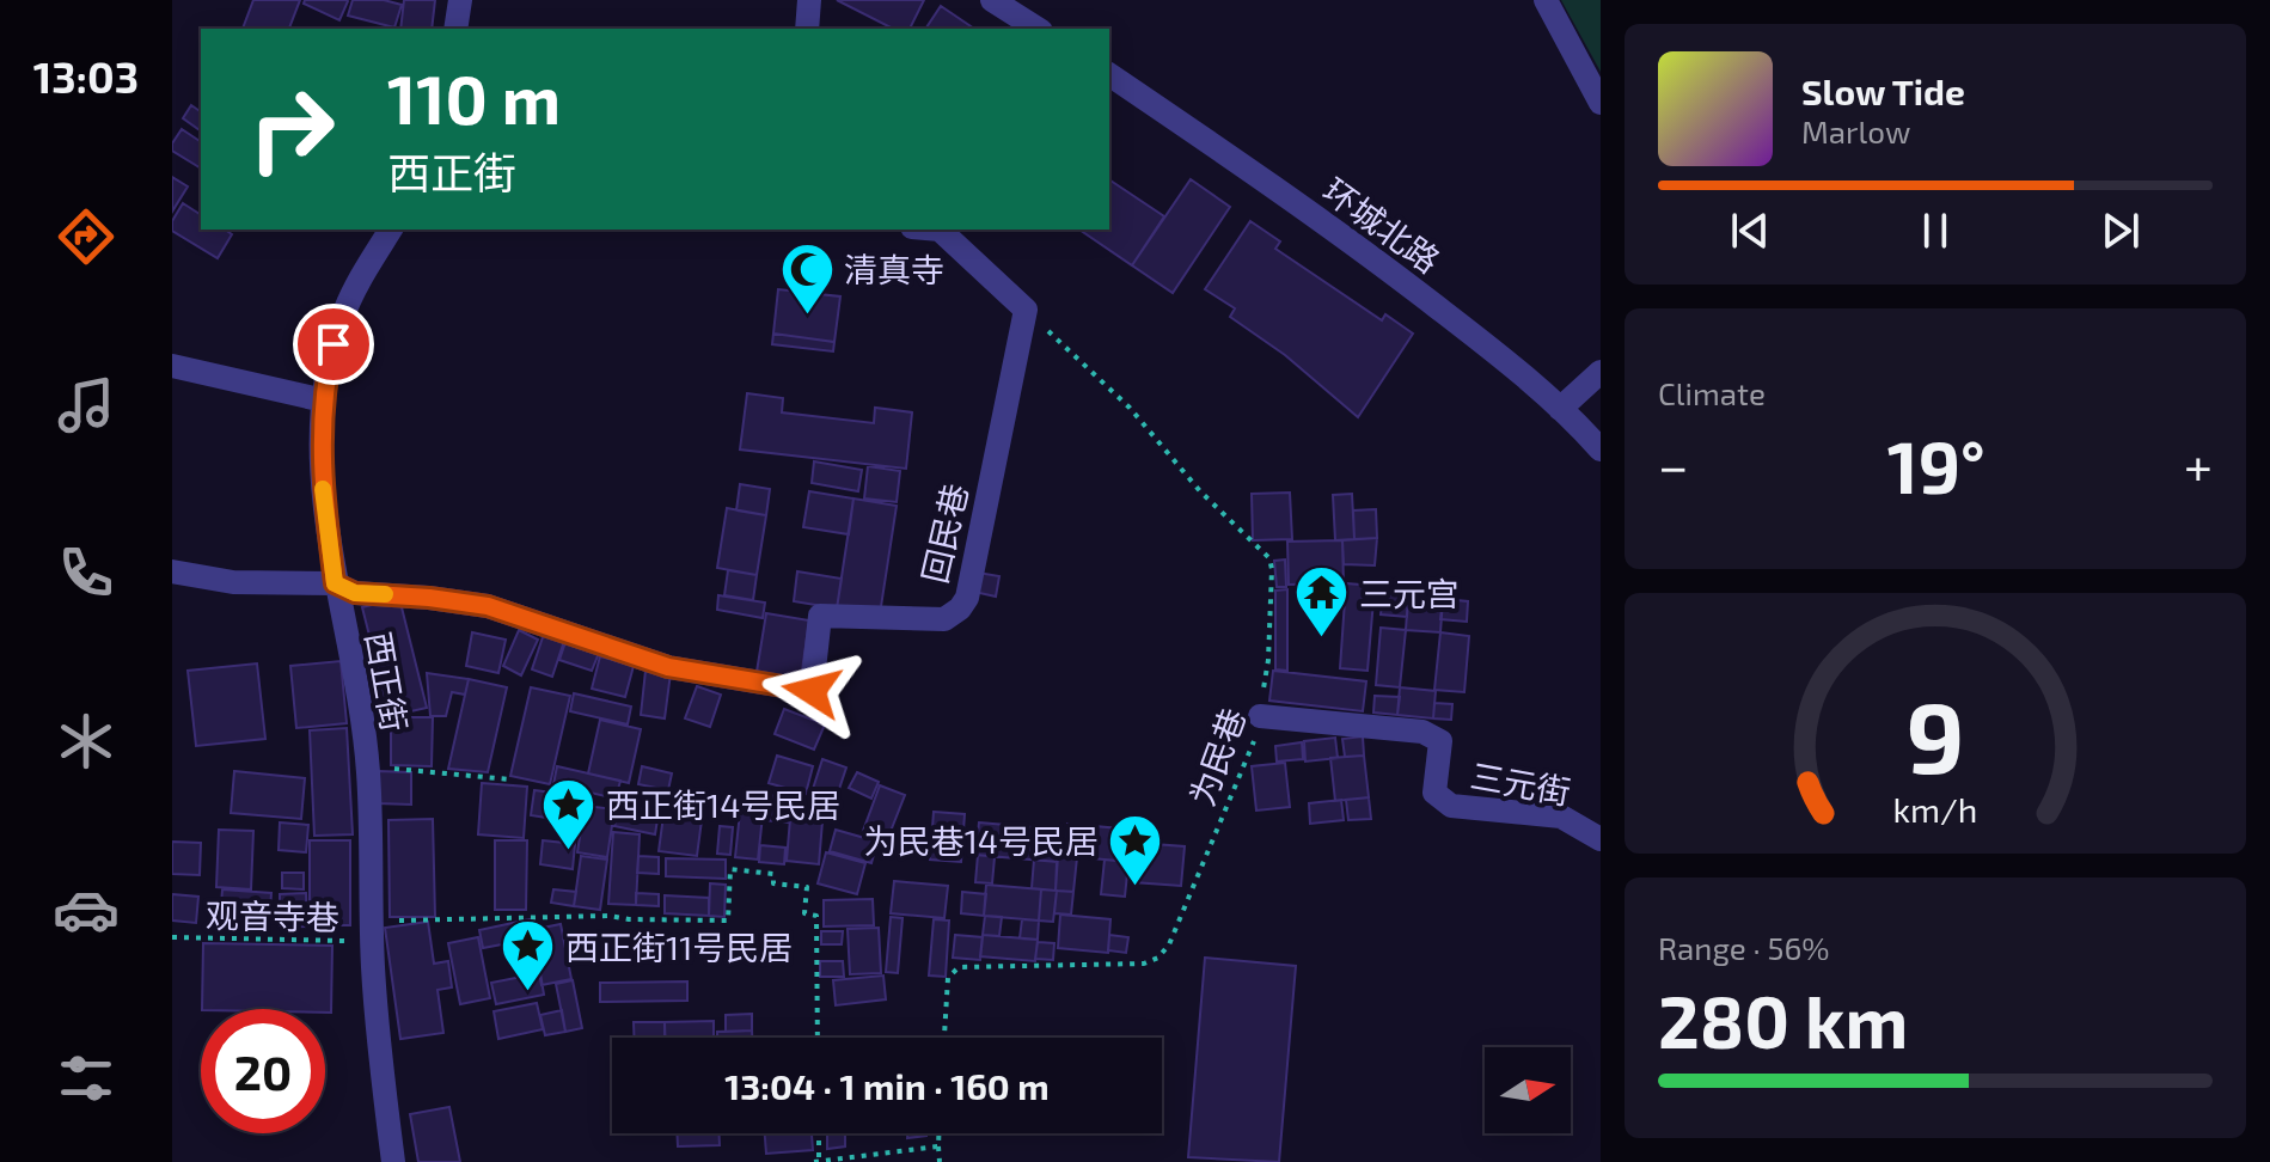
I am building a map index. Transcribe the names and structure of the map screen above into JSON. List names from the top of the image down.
{
  "streets": {
    "street": [
      "环城北路",
      "回民巷",
      "西正街",
      "三元街"
    ],
    "path": ["为民巷", "观音寺巷"]
  },
  "crossings": [
    ["回民巷", "西正街"],
    ["回民巷", "为民巷"],
    ["西正街", "观音寺巷"],
    ["为民巷", "三元街"]
  ],
  "places": {
    "mosque": ["清真寺"],
    "temple": ["三元宫"],
    "place": ["西正街14号民居", "为民巷14号民居", "西正街11号民居"]
  },
  "north": "right",
  "page": {
    "tabs": "13:03",
    "turn": ["110 m", "西正街"],
    "song": ["Slow Tide", "Marlow"],
    "tile": [
      "Climate",
      ["Range · 56%", "280 km"]
    ],
    "heat": ["−", "19°", "+"],
    "limit": "20",
    "trip": "13:04 · 1 min · 160 m",
    "gauge": ["9", "km/h"]
  }
}
